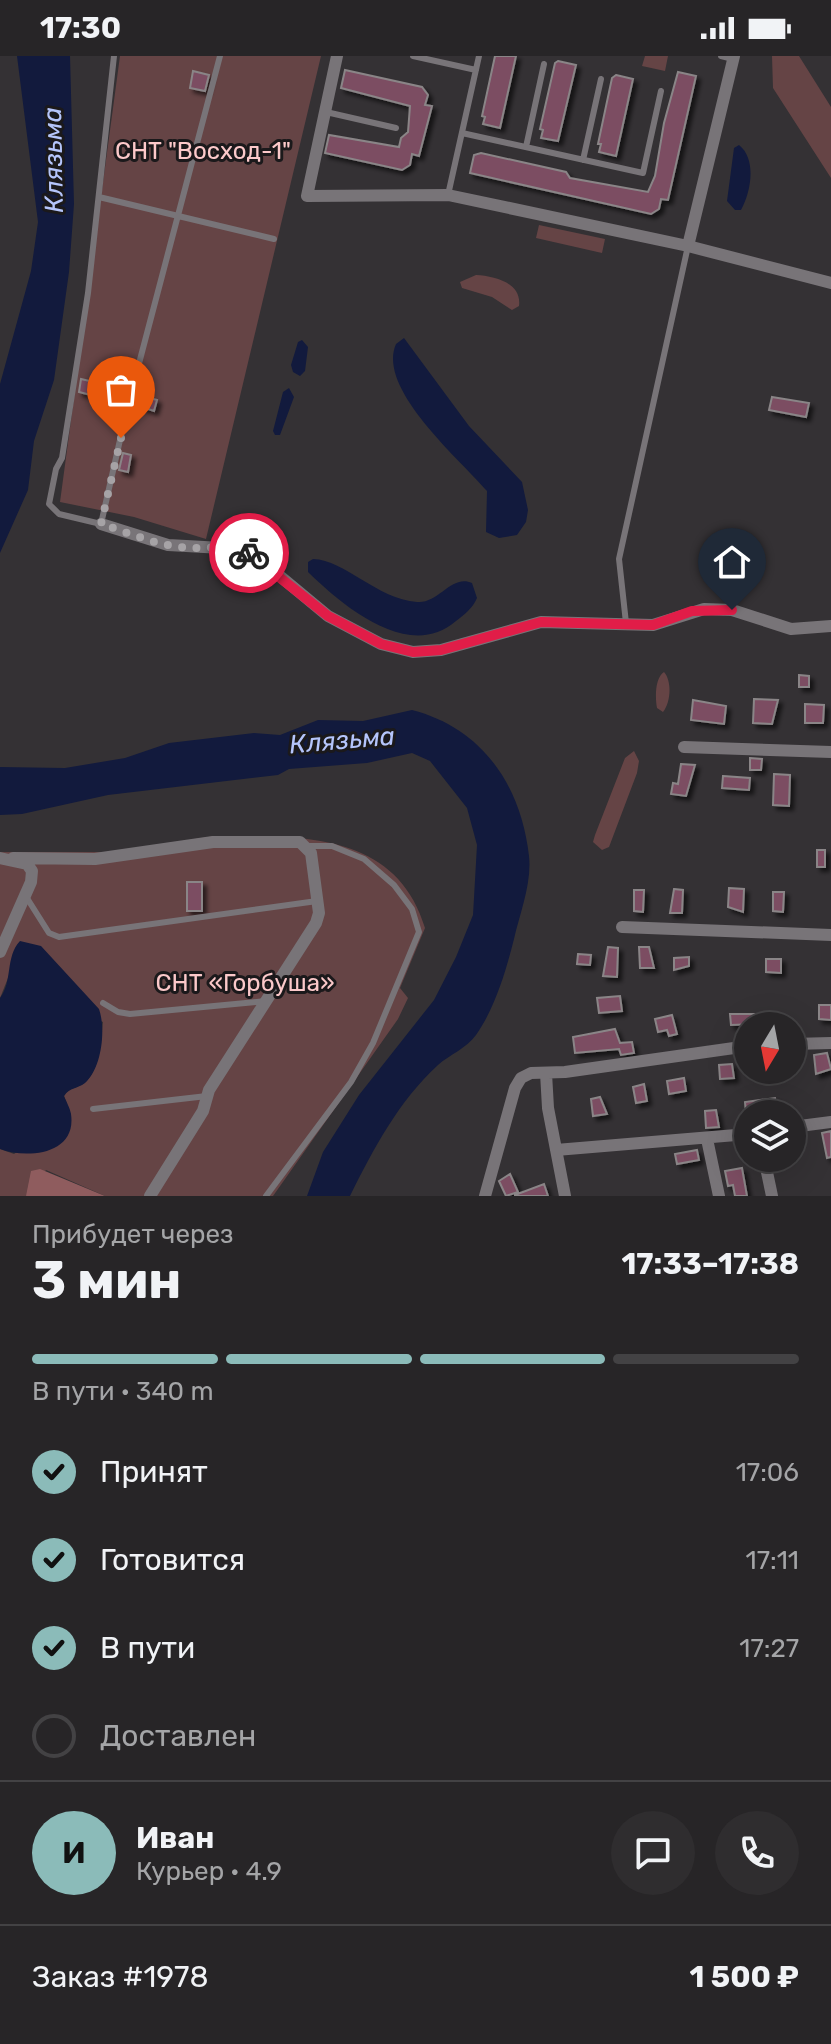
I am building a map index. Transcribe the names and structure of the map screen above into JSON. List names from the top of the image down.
{
  "water": ["Клязьма"],
  "parks": ["СНТ \"Восход-1\"", "СНТ «Горбуша»"],
  "north": "bottom",
  "page": {
    "status": "17:30",
    "heading": ["3 мин", "Прибудет через", "17:33–17:38"],
    "panel": [
      "Иван",
      "Курьер · 4.9",
      "Заказ #1978",
      "1 500 ₽"
    ],
    "bar": "В пути · 340 m",
    "list": [
      ["Принят", "17:06"],
      ["Готовится", "17:11"],
      ["В пути", "17:27"],
      "Доставлен"
    ],
    "round": "И"
  }
}
